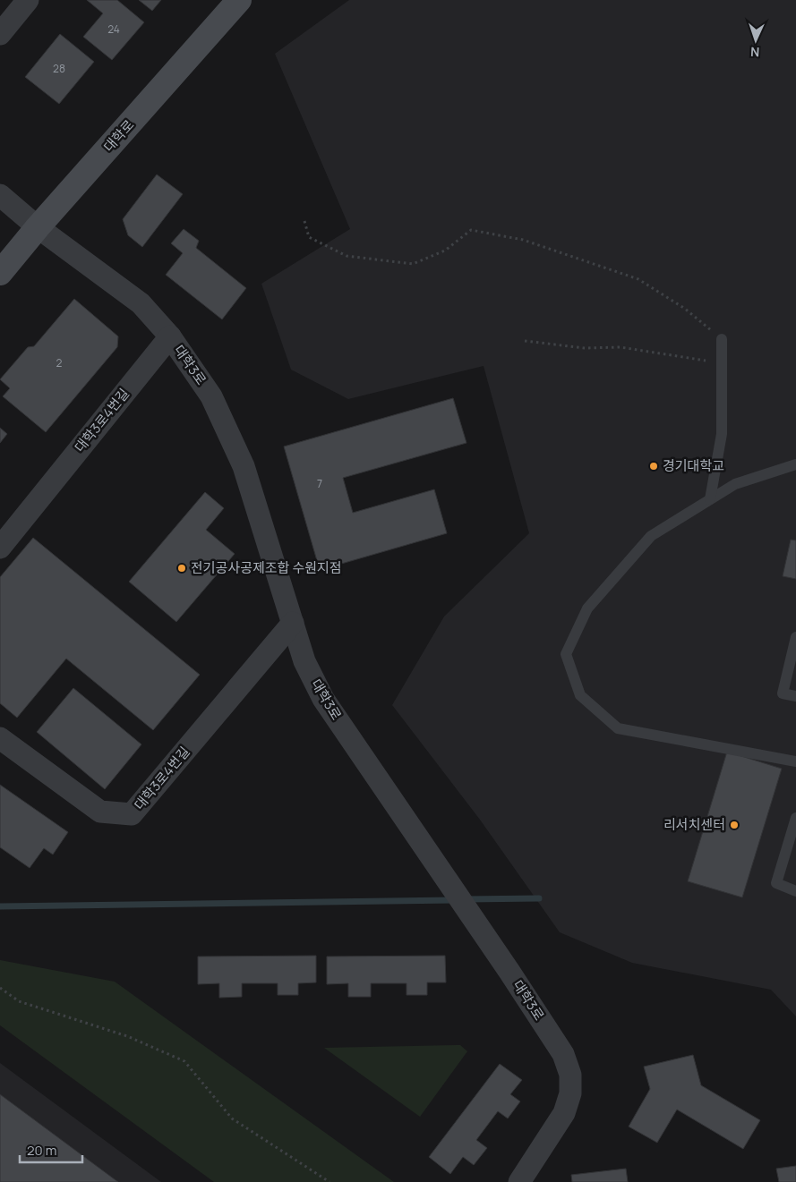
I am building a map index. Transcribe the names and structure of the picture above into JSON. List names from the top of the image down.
{
  "streets": {
    "street": ["대학로", "대학3로", "대학3로4번길"]
  },
  "crossings": [
    ["대학로", "대학3로"],
    ["대학3로", "대학3로4번길"]
  ],
  "places": ["경기대학교", "전기공사공제조합 수원지점", "리서치센터"],
  "house_numbers": [
    "24",
    "28",
    "2",
    "7"
  ],
  "scale_bar": "20 m",
  "north": "bottom"
}
